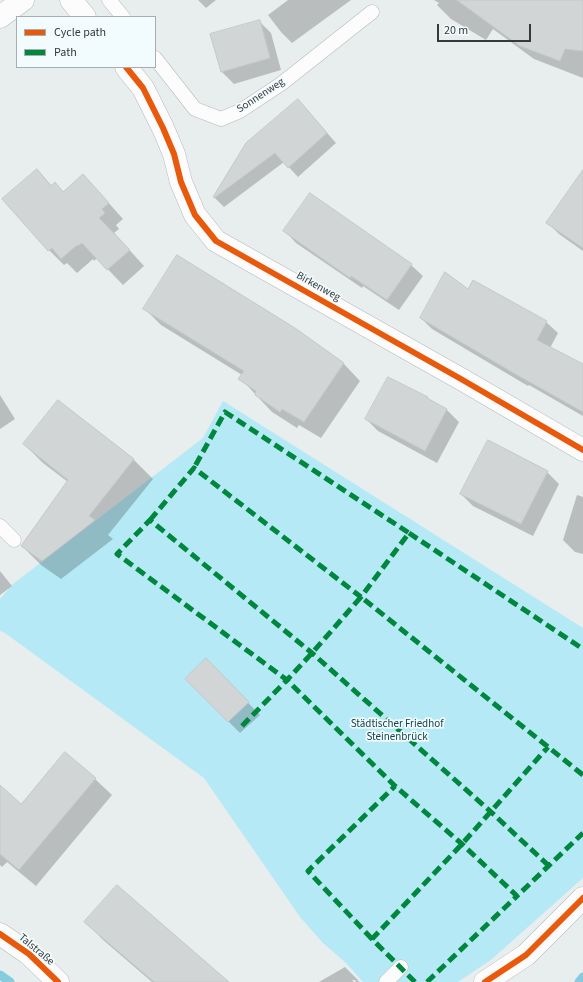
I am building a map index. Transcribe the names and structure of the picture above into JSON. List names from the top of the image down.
{
  "streets": {
    "street": ["Birkenweg", "Talstraße"],
    "lane": ["Sonnenweg"]
  },
  "parks": ["Städtischer Friedhof Steinenbrück"],
  "legend": ["Cycle path", "Path"],
  "scale_bar": "20 m"
}
